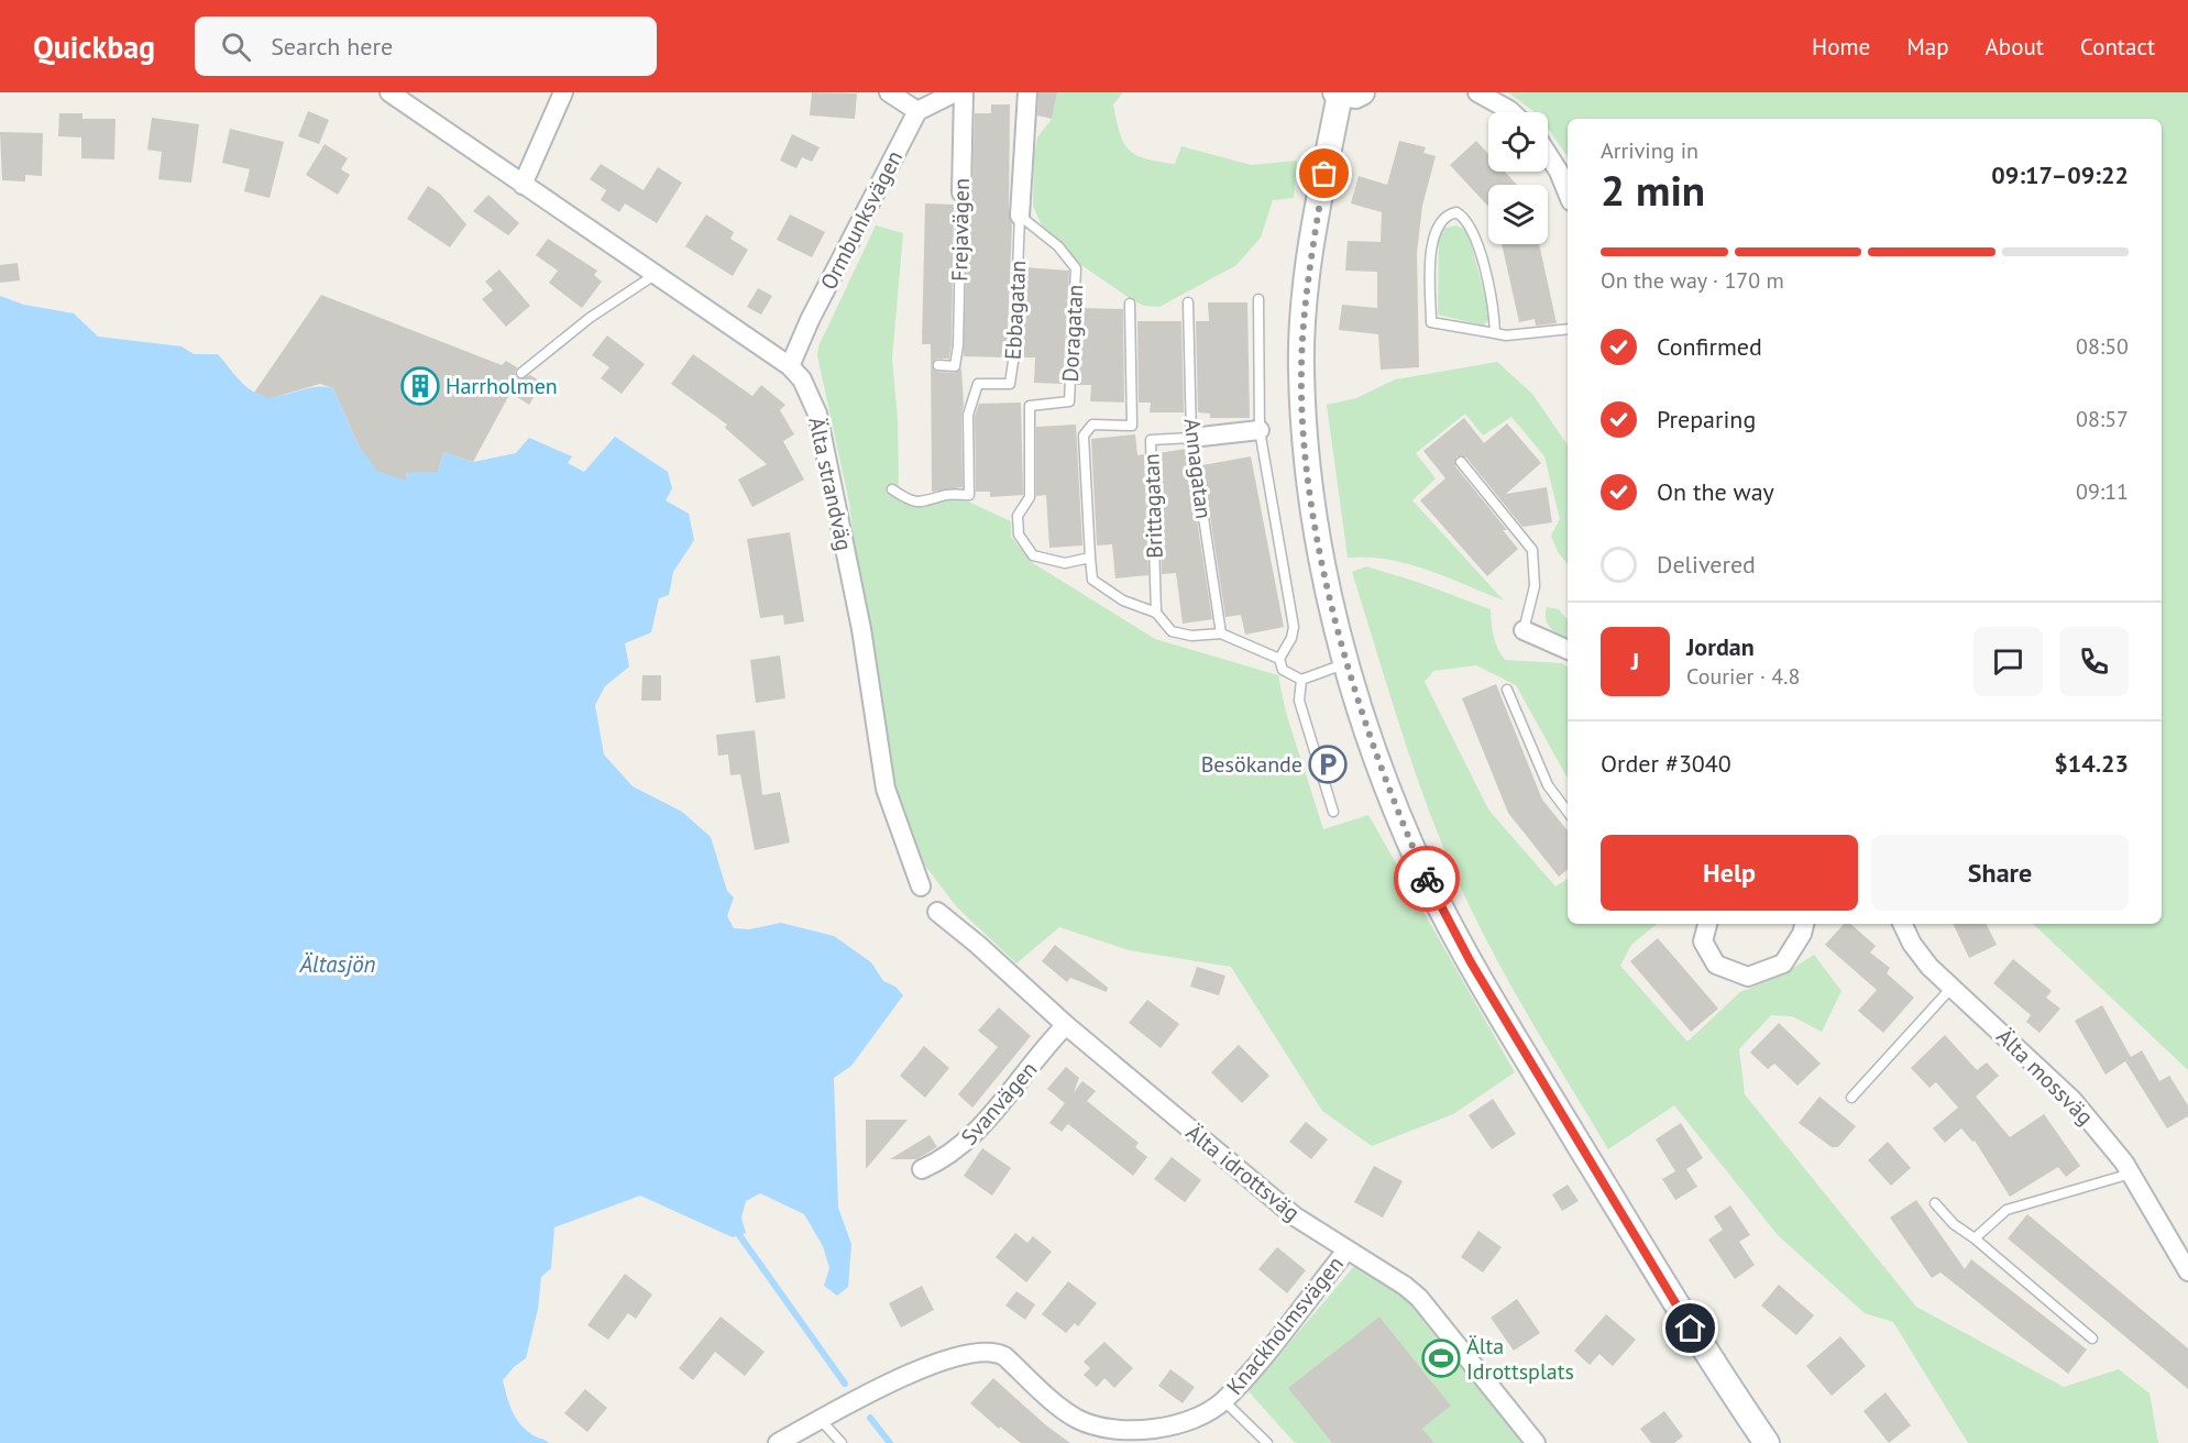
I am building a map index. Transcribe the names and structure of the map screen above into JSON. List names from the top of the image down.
{
  "streets": {
    "street": [
      "Ormbunksvägen",
      "Frejavägen",
      "Ebbagatan",
      "Älta strandväg",
      "Älta mossväg",
      "Svanvägen",
      "Älta idrottsväg",
      "Knackholmsvägen"
    ],
    "lane": ["Doragatan", "Annagatan", "Brittagatan"]
  },
  "crossings": [
    ["Ormbunksvägen", "Älta strandväg"],
    ["Ebbagatan", "Doragatan"],
    ["Annagatan", "Brittagatan"],
    ["Svanvägen", "Älta idrottsväg"],
    ["Älta idrottsväg", "Knackholmsvägen"]
  ],
  "water": ["Ältasjön"],
  "places": {
    "building": ["Harrholmen"],
    "parking": ["Besökande"],
    "sports": ["Älta Idrottsplats"]
  },
  "page": {
    "header": "Quickbag",
    "search": "Search here",
    "nav": [
      "Home",
      "Map",
      "About",
      "Contact"
    ],
    "heading": ["2 min", "Arriving in", "09:17–09:22"],
    "panel": [
      "Jordan",
      "Courier · 4.8",
      "Order #3040",
      "$14.23"
    ],
    "bar": "On the way · 170 m",
    "list": [
      ["Confirmed", "08:50"],
      ["Preparing", "08:57"],
      ["On the way", "09:11"],
      "Delivered"
    ],
    "round": "J",
    "buttons": ["Help", "Share"]
  }
}
